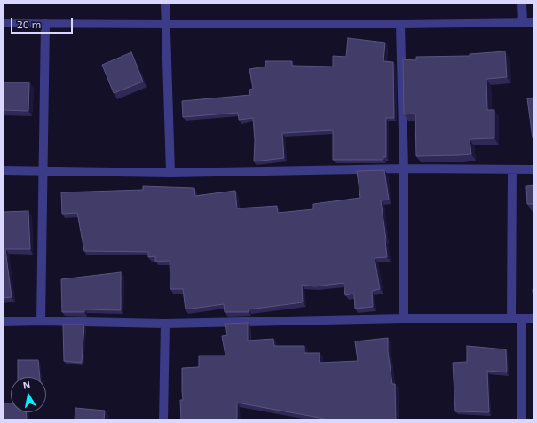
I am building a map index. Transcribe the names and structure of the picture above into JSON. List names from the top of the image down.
{
  "scale_bar": "20 m",
  "north": "top"
}
